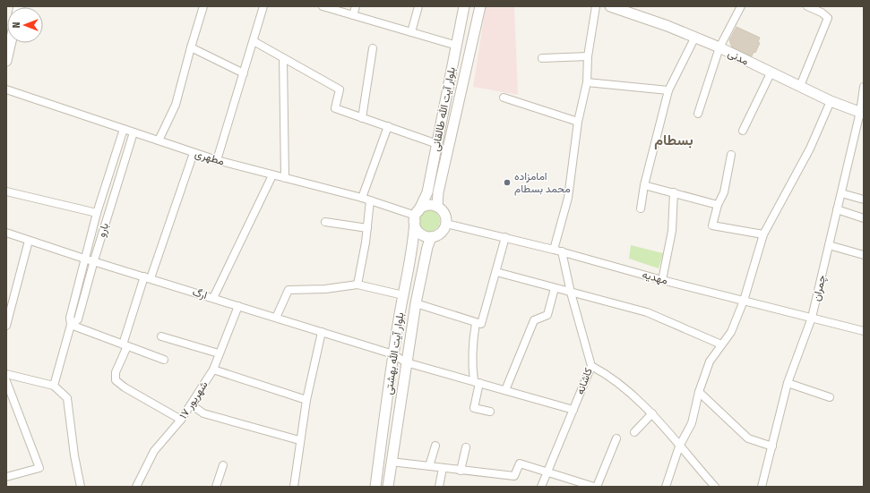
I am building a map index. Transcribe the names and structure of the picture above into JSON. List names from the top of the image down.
{
  "streets": {
    "street": [
      "مدنی",
      "بلوار آیت الله طالقانی",
      "مطهری",
      "بارو",
      "مهدیه",
      "چمران",
      "ارگ",
      "بلوار آیت الله بهشتی",
      "کاشانه",
      "۱۷ شهریور"
    ]
  },
  "crossings": [
    ["مدنی", "چمران"],
    ["بلوار آیت الله طالقانی", "مطهری"],
    ["بلوار آیت الله طالقانی", "مهدیه"],
    ["بلوار آیت الله طالقانی", "بلوار آیت الله بهشتی"],
    ["مطهری", "بارو"],
    ["مطهری", "مهدیه"],
    ["مطهری", "بلوار آیت الله بهشتی"],
    ["بارو", "ارگ"],
    ["مهدیه", "چمران"],
    ["مهدیه", "بلوار آیت الله بهشتی"],
    ["مهدیه", "کاشانه"],
    ["ارگ", "بلوار آیت الله بهشتی"],
    ["ارگ", "کاشانه"],
    ["ارگ", "۱۷ شهریور"]
  ],
  "districts": ["بسطام"],
  "places": ["امامزاده محمد بسطام"],
  "north": "left"
}
